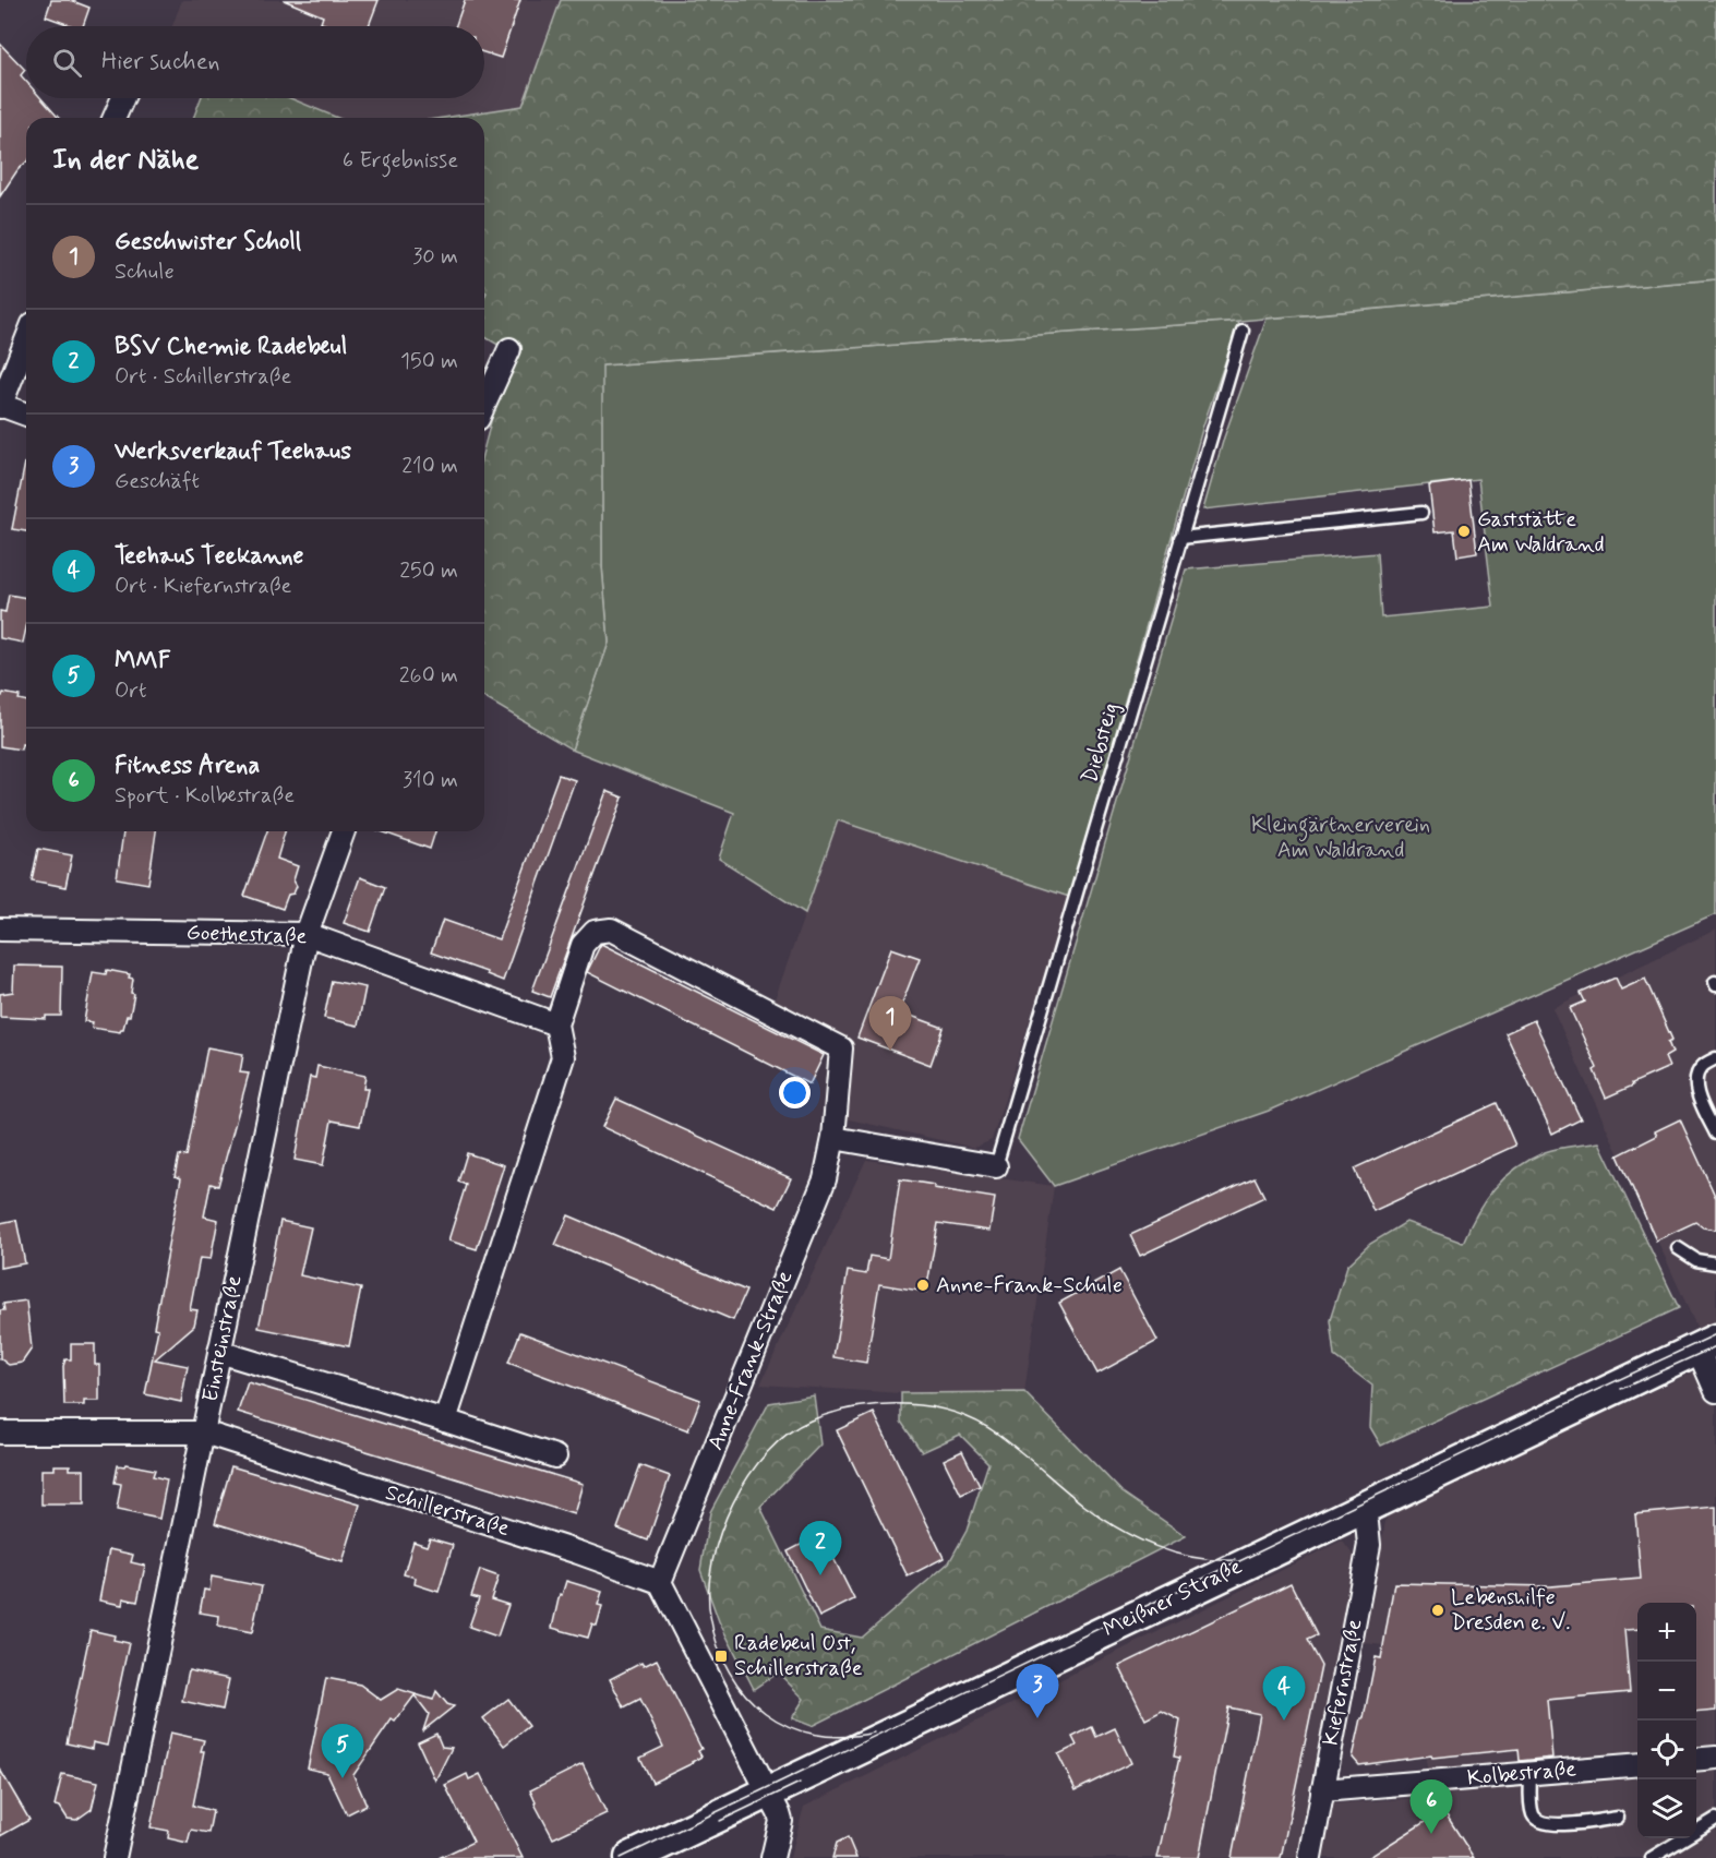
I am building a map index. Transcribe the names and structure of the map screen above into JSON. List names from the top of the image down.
{
  "streets": {
    "main road": ["Meißner Straße"],
    "street": [
      "Goethestraße",
      "Einsteinstraße",
      "Anne-Frank-Straße",
      "Schillerstraße",
      "Kiefernstraße",
      "Kolbestraße"
    ],
    "lane": ["Diebsteig"]
  },
  "crossings": [
    ["Goethestraße", "Einsteinstraße"],
    ["Goethestraße", "Anne-Frank-Straße"],
    ["Einsteinstraße", "Schillerstraße"],
    ["Anne-Frank-Straße", "Schillerstraße"],
    ["Meißner Straße", "Kiefernstraße"],
    ["Kiefernstraße", "Kolbestraße"]
  ],
  "parks": ["Kleingärtnerverein Am Waldrand"],
  "places": {
    "other": ["Gaststätte Am Waldrand", "Anne-Frank-Schule", "Lebenshilfe Dresden e. V."],
    "transit": ["Radebeul Ost, Schillerstraße"]
  },
  "page": {
    "search": "Hier suchen",
    "heading": ["In der Nähe", "6 Ergebnisse"],
    "list": [
      {
        "mark": "1",
        "name": "Geschwister Scholl",
        "note": "Schule",
        "value": "30 m"
      },
      {
        "mark": "2",
        "name": "BSV Chemie Radebeul",
        "note": "Ort · Schillerstraße",
        "value": "150 m"
      },
      {
        "mark": "3",
        "name": "Werksverkauf Teehaus",
        "note": "Geschäft",
        "value": "210 m"
      },
      {
        "mark": "4",
        "name": "Teehaus Teekanne",
        "note": "Ort · Kiefernstraße",
        "value": "250 m"
      },
      {
        "mark": "5",
        "name": "MMF",
        "note": "Ort",
        "value": "260 m"
      },
      {
        "mark": "6",
        "name": "Fitness Arena",
        "note": "Sport · Kolbestraße",
        "value": "310 m"
      }
    ],
    "pins": [
      "1",
      "2",
      "3",
      "4",
      "5",
      "6"
    ],
    "map_buttons": ["+", "−"]
  }
}
